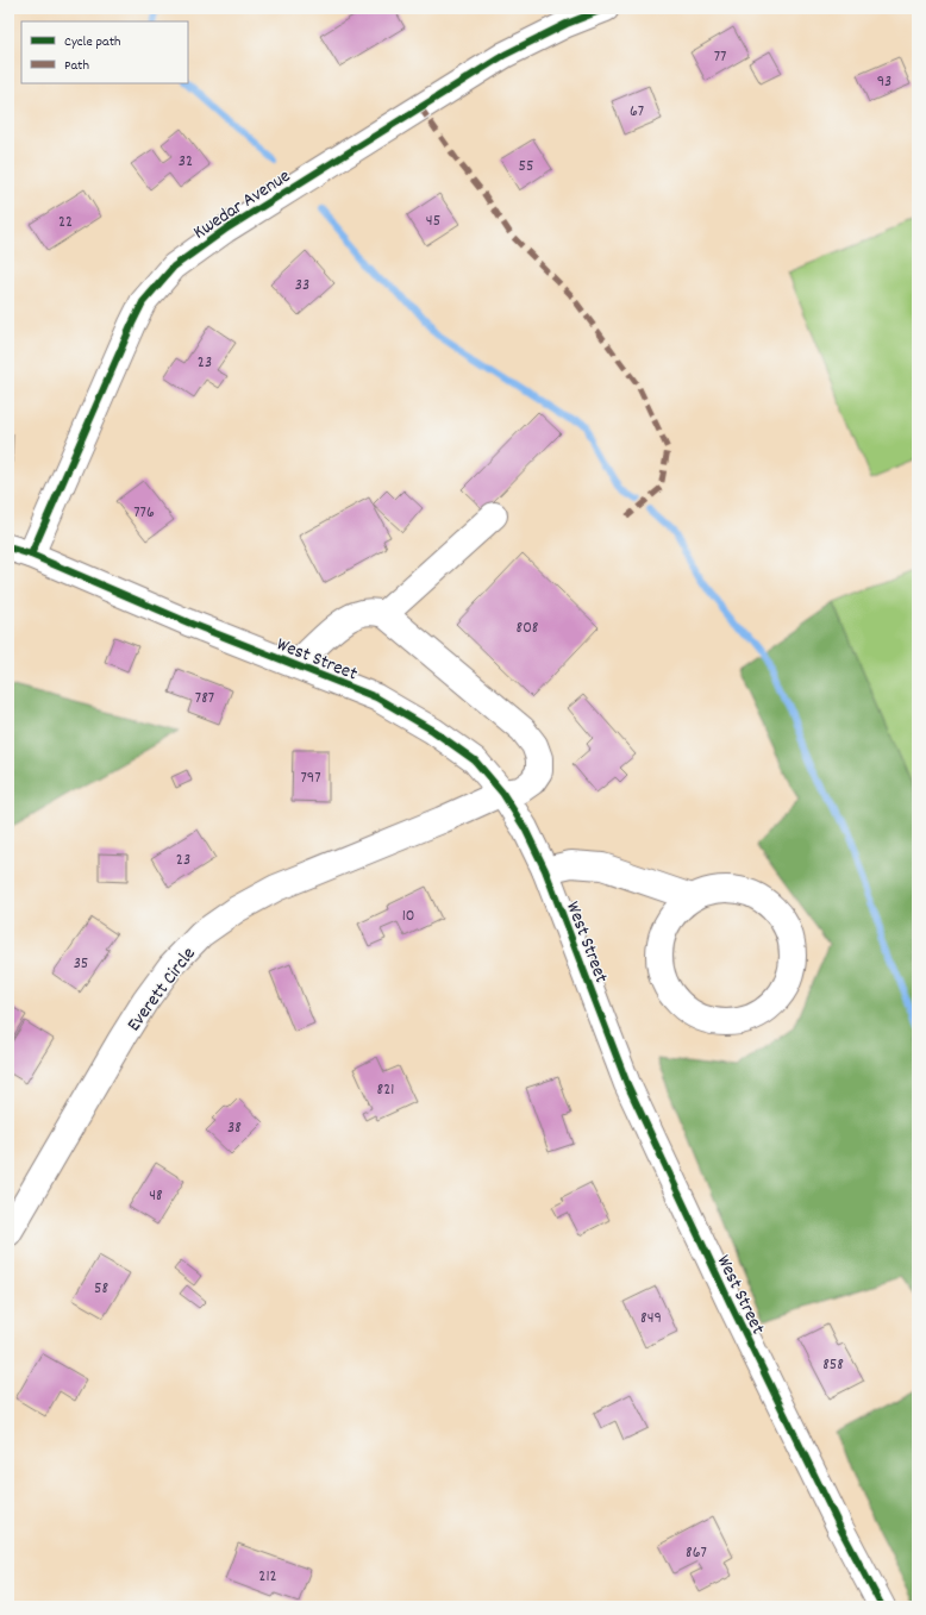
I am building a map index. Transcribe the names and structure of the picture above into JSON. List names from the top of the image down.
{
  "streets": {
    "street": ["Kwedar Avenue", "West Street", "Everett Circle"]
  },
  "crossings": [
    ["Kwedar Avenue", "West Street"],
    ["West Street", "Everett Circle"]
  ],
  "house_numbers": [
    "77",
    "93",
    "67",
    "32",
    "55",
    "45",
    "22",
    "33",
    "23",
    "776",
    "808",
    "787",
    "797",
    "23",
    "10",
    "35",
    "821",
    "38",
    "48",
    "58",
    "849",
    "858",
    "867",
    "212"
  ],
  "legend": ["Cycle path", "Path"]
}
